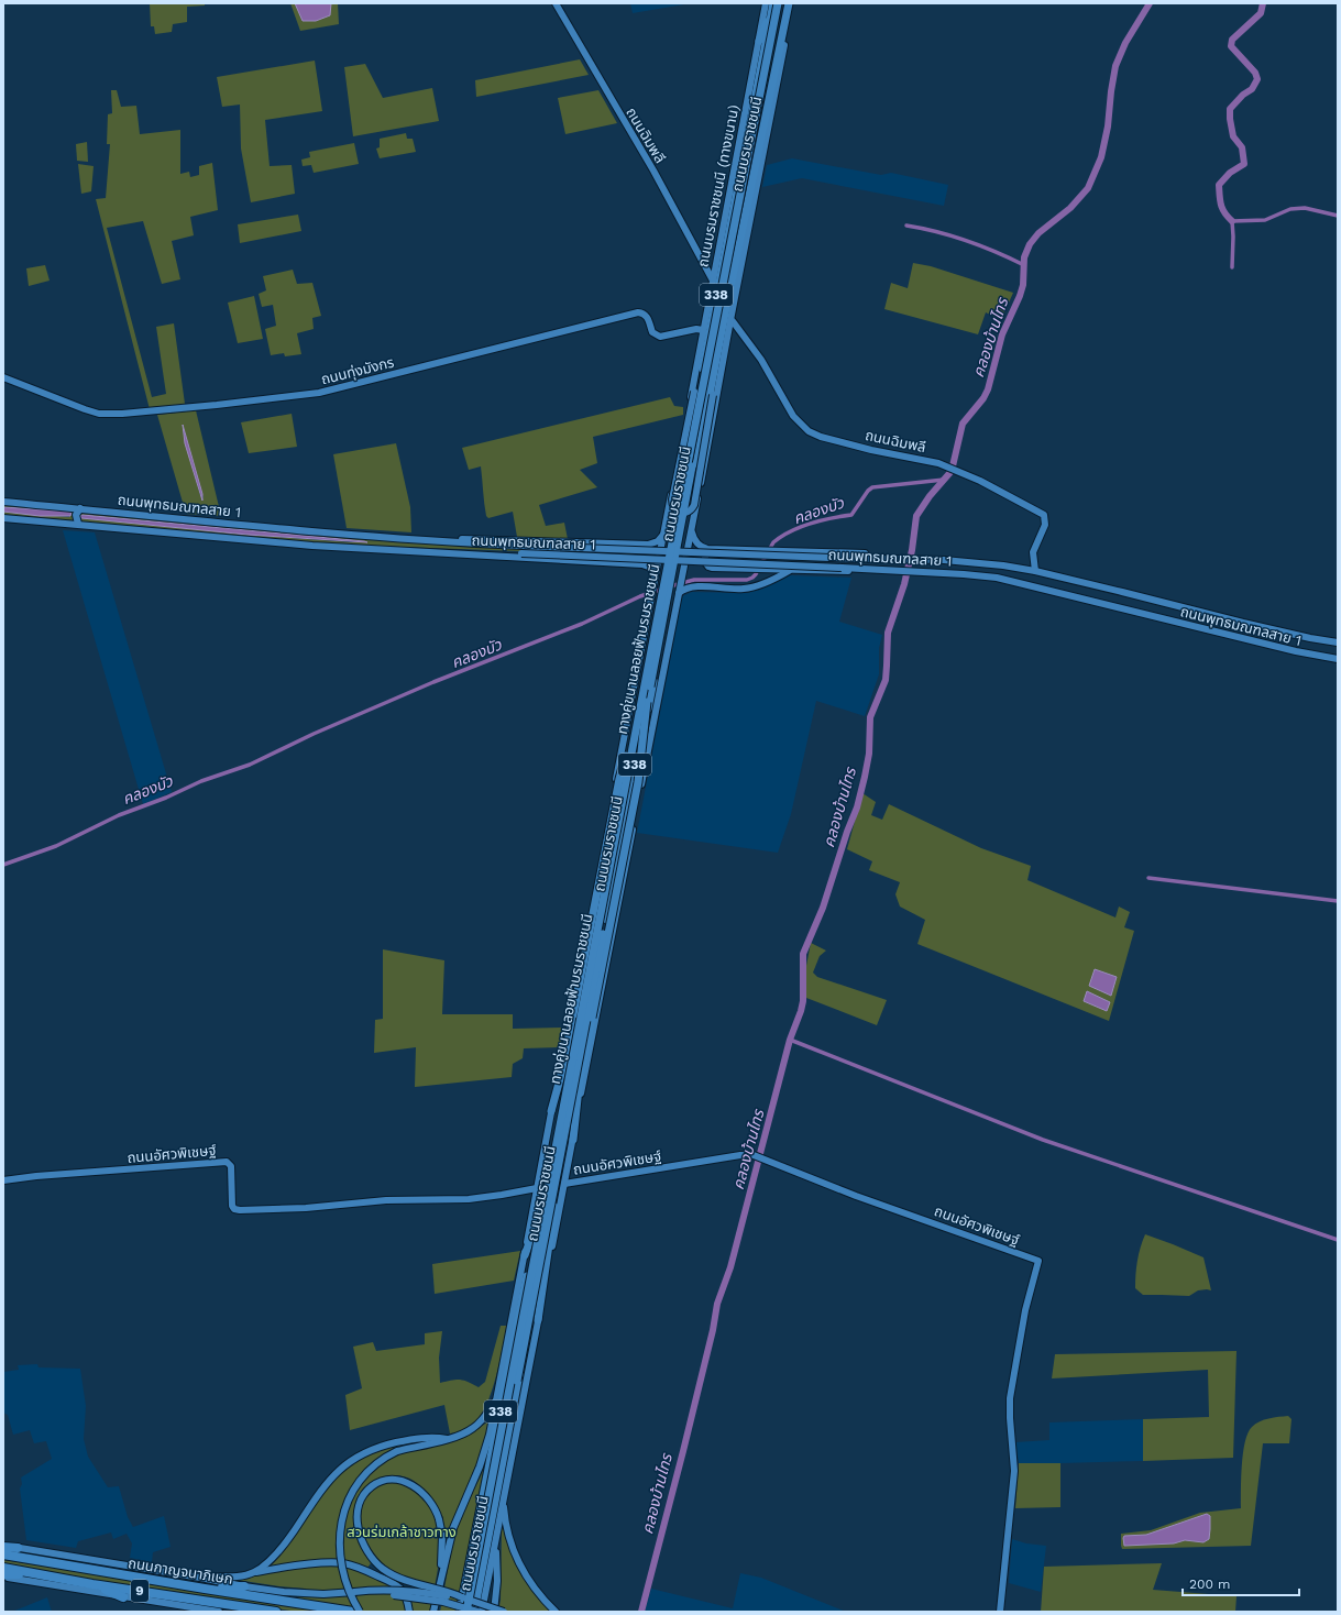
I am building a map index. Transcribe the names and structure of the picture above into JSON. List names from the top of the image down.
{
  "streets": {
    "highway": ["ถนนกาญจนาภิเษก", "9"],
    "main road": [
      "ถนนฉิมพลี",
      "ถนนบรมราชชนนี",
      "ถนนบรมราชชนนี (ทางขนาน)",
      "338",
      "ถนนทุ่งมังกร",
      "ถนนพุทธมณฑลสาย 1",
      "ทางคู่ขนานลอยฟ้าบรมราชชนนี",
      "ถนนอัศวพิเชษฐ์"
    ]
  },
  "crossings": [
    ["ถนนฉิมพลี", "ถนนบรมราชชนนี (ทางขนาน)"],
    ["ถนนฉิมพลี", "338"],
    ["ถนนฉิมพลี", "ถนนพุทธมณฑลสาย 1"],
    ["ถนนบรมราชชนนี", "ถนนบรมราชชนนี (ทางขนาน)"],
    ["ถนนบรมราชชนนี", "338"],
    ["ถนนบรมราชชนนี", "ทางคู่ขนานลอยฟ้าบรมราชชนนี"],
    ["ถนนบรมราชชนนี (ทางขนาน)", "ถนนทุ่งมังกร"],
    ["ถนนบรมราชชนนี (ทางขนาน)", "ถนนพุทธมณฑลสาย 1"],
    ["ถนนบรมราชชนนี (ทางขนาน)", "ถนนอัศวพิเชษฐ์"],
    ["338", "ถนนอัศวพิเชษฐ์"]
  ],
  "water": ["คลองบ้านไทร", "คลองบัว"],
  "parks": ["สวนร่มเกล้าชาวทาง"],
  "scale_bar": "200 m"
}
